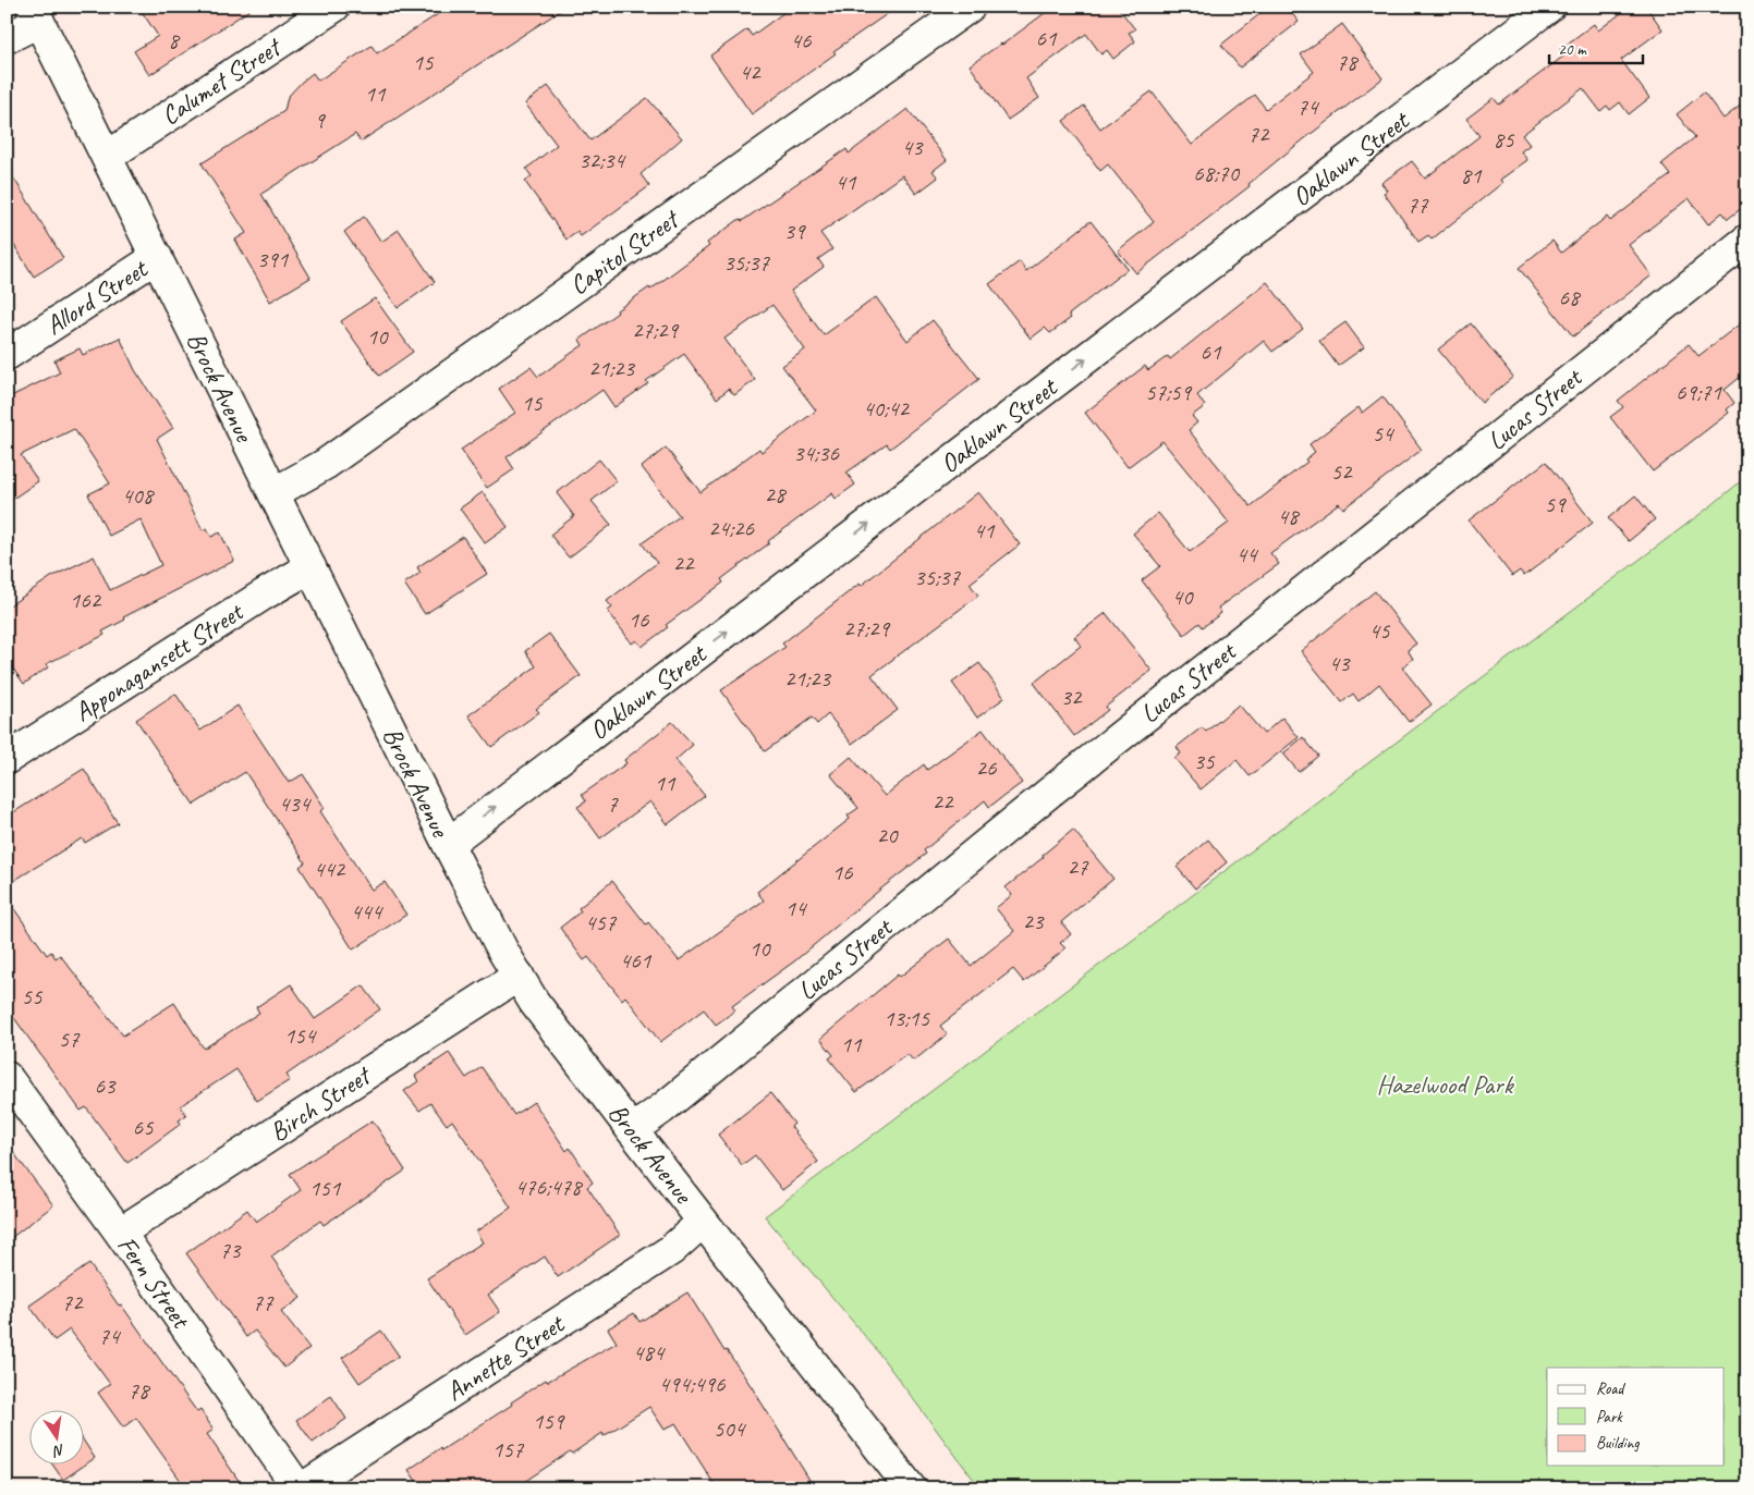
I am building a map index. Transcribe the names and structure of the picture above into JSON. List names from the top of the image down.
{
  "streets": {
    "street": [
      "Calumet Street",
      "Oaklawn Street",
      "Capitol Street",
      "Allord Street",
      "Brock Avenue",
      "Lucas Street",
      "Apponagansett Street",
      "Birch Street",
      "Fern Street",
      "Annette Street"
    ]
  },
  "crossings": [
    ["Calumet Street", "Brock Avenue"],
    ["Oaklawn Street", "Brock Avenue"],
    ["Capitol Street", "Brock Avenue"],
    ["Allord Street", "Brock Avenue"],
    ["Brock Avenue", "Lucas Street"],
    ["Brock Avenue", "Apponagansett Street"],
    ["Brock Avenue", "Birch Street"],
    ["Brock Avenue", "Annette Street"],
    ["Birch Street", "Fern Street"],
    ["Fern Street", "Annette Street"]
  ],
  "one_way": ["Oaklawn Street"],
  "parks": ["Hazelwood Park"],
  "house_numbers": [
    "61",
    "8",
    "46",
    "15",
    "78",
    "42",
    "11",
    "74",
    "9",
    "72",
    "85",
    "43",
    "32;34",
    "68;70",
    "81",
    "41",
    "77",
    "39",
    "391",
    "35;37",
    "68",
    "27;29",
    "10",
    "61",
    "21;23",
    "57;59",
    "69;71",
    "15",
    "40;42",
    "54",
    "34;36",
    "52",
    "28",
    "408",
    "59",
    "48",
    "24;26",
    "41",
    "44",
    "22",
    "35;37",
    "40",
    "162",
    "16",
    "27;29",
    "45",
    "43",
    "21;23",
    "32",
    "35",
    "26",
    "11",
    "22",
    "434",
    "7",
    "20",
    "27",
    "442",
    "16",
    "14",
    "444",
    "23",
    "457",
    "10",
    "461",
    "55",
    "13;15",
    "154",
    "57",
    "11",
    "63",
    "65",
    "476;478",
    "151",
    "73",
    "72",
    "77",
    "74",
    "484",
    "494;496",
    "78",
    "159",
    "504",
    "157"
  ],
  "legend": ["Road", "Park", "Building"],
  "scale_bar": "20 m",
  "north": "bottom"
}
